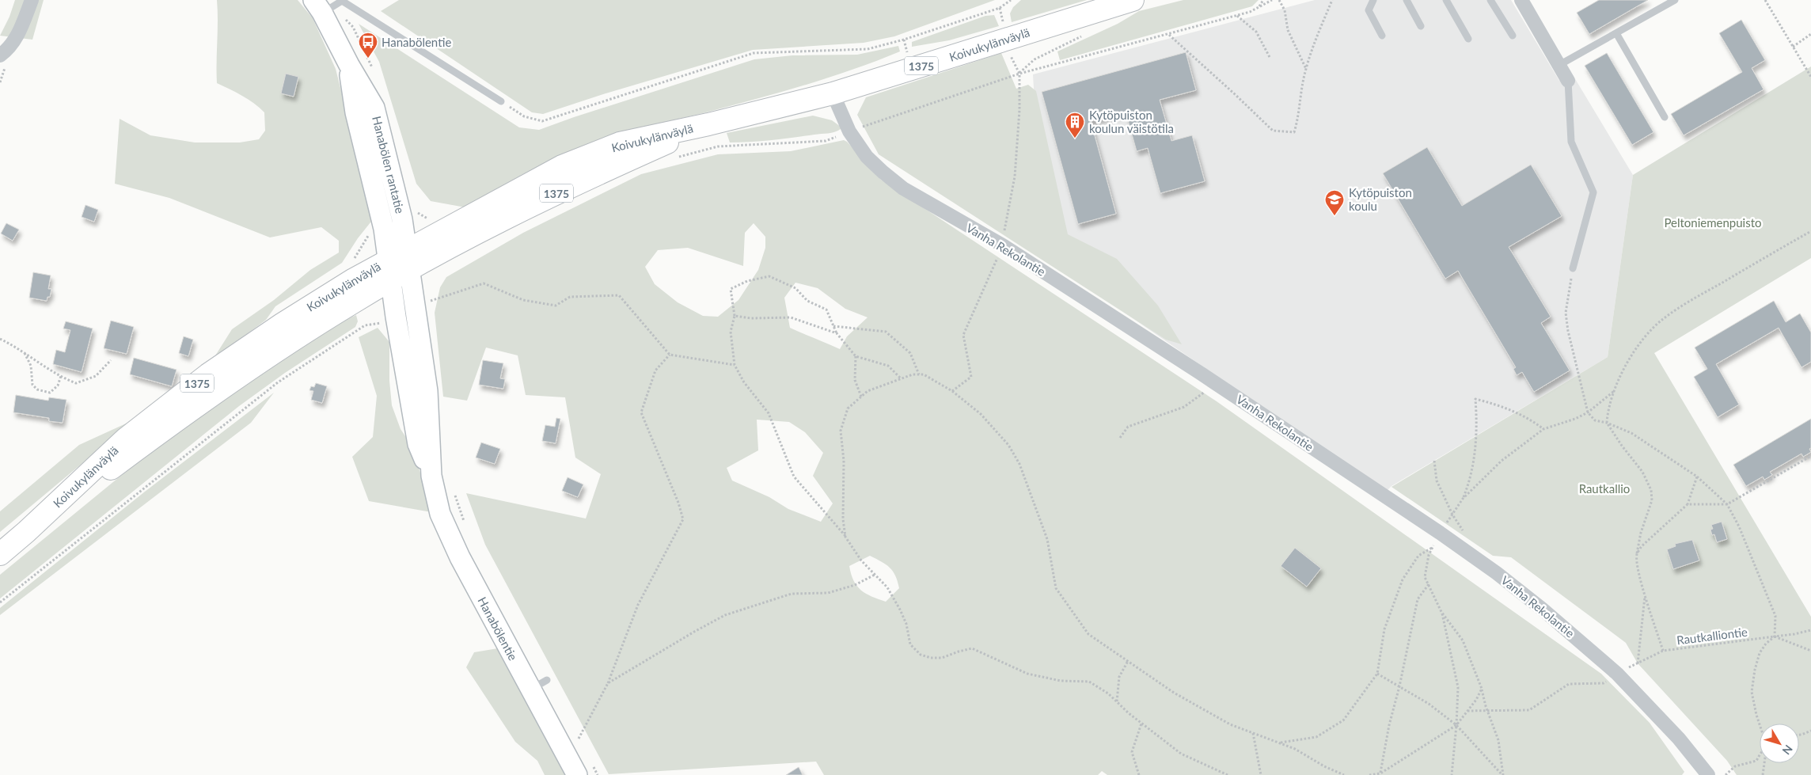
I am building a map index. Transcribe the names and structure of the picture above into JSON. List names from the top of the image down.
{
  "streets": {
    "main road": [
      "Koivukylänväylä",
      "1375",
      "Hanabölen rantatie",
      "Hanabölentie"
    ],
    "street": ["Vanha Rekolantie"],
    "path": ["Rautkalliontie"]
  },
  "crossings": [
    ["Koivukylänväylä", "Hanabölen rantatie"],
    ["Koivukylänväylä", "Vanha Rekolantie"],
    ["Koivukylänväylä", "Hanabölentie"],
    ["Hanabölen rantatie", "Hanabölentie"],
    ["Vanha Rekolantie", "Rautkalliontie"]
  ],
  "parks": ["Peltoniemenpuisto", "Rautkallio"],
  "places": {
    "bus stop": ["Hanabölentie"],
    "building": ["Kytöpuiston koulun väistötila"],
    "school or university": ["Kytöpuiston koulu"]
  },
  "north": "bottom right"
}
